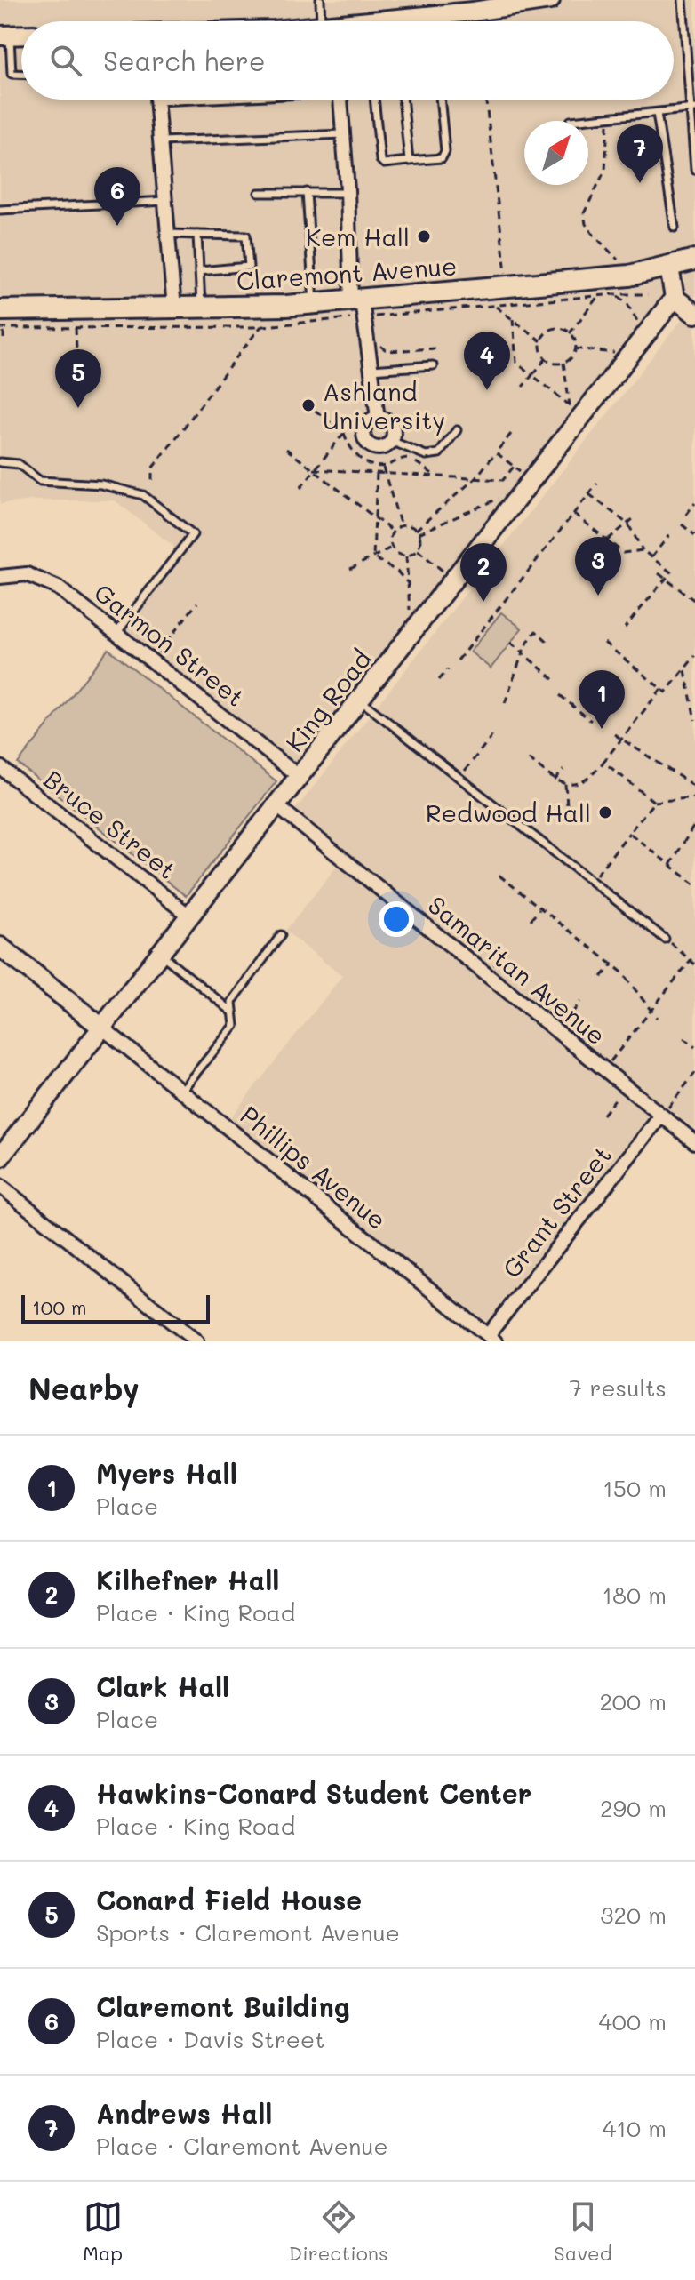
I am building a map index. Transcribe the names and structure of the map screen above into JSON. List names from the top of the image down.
{
  "streets": {
    "main road": ["Claremont Avenue"],
    "street": [
      "Garmon Street",
      "King Road",
      "Bruce Street",
      "Samaritan Avenue",
      "Phillips Avenue",
      "Grant Street"
    ]
  },
  "crossings": [
    ["Garmon Street", "King Road"],
    ["King Road", "Bruce Street"],
    ["King Road", "Samaritan Avenue"],
    ["King Road", "Phillips Avenue"],
    ["Samaritan Avenue", "Grant Street"],
    ["Phillips Avenue", "Grant Street"]
  ],
  "places": ["Kem Hall", "Ashland University", "Redwood Hall"],
  "scale_bar": "100 m",
  "north": "top right",
  "page": {
    "search": "Search here",
    "pins": [
      "7",
      "6",
      "4",
      "5",
      "3",
      "2",
      "1"
    ],
    "scale": "100 m",
    "heading": ["Nearby", "7 results"],
    "list": [
      {
        "mark": "1",
        "name": "Myers Hall",
        "note": "Place",
        "value": "150 m"
      },
      {
        "mark": "2",
        "name": "Kilhefner Hall",
        "note": "Place · King Road",
        "value": "180 m"
      },
      {
        "mark": "3",
        "name": "Clark Hall",
        "note": "Place",
        "value": "200 m"
      },
      {
        "mark": "4",
        "name": "Hawkins-Conard Student Center",
        "note": "Place · King Road",
        "value": "290 m"
      },
      {
        "mark": "5",
        "name": "Conard Field House",
        "note": "Sports · Claremont Avenue",
        "value": "320 m"
      },
      {
        "mark": "6",
        "name": "Claremont Building",
        "note": "Place · Davis Street",
        "value": "400 m"
      },
      {
        "mark": "7",
        "name": "Andrews Hall",
        "note": "Place · Claremont Avenue",
        "value": "410 m"
      }
    ],
    "nav": ["Map", "Directions", "Saved"]
  }
}
